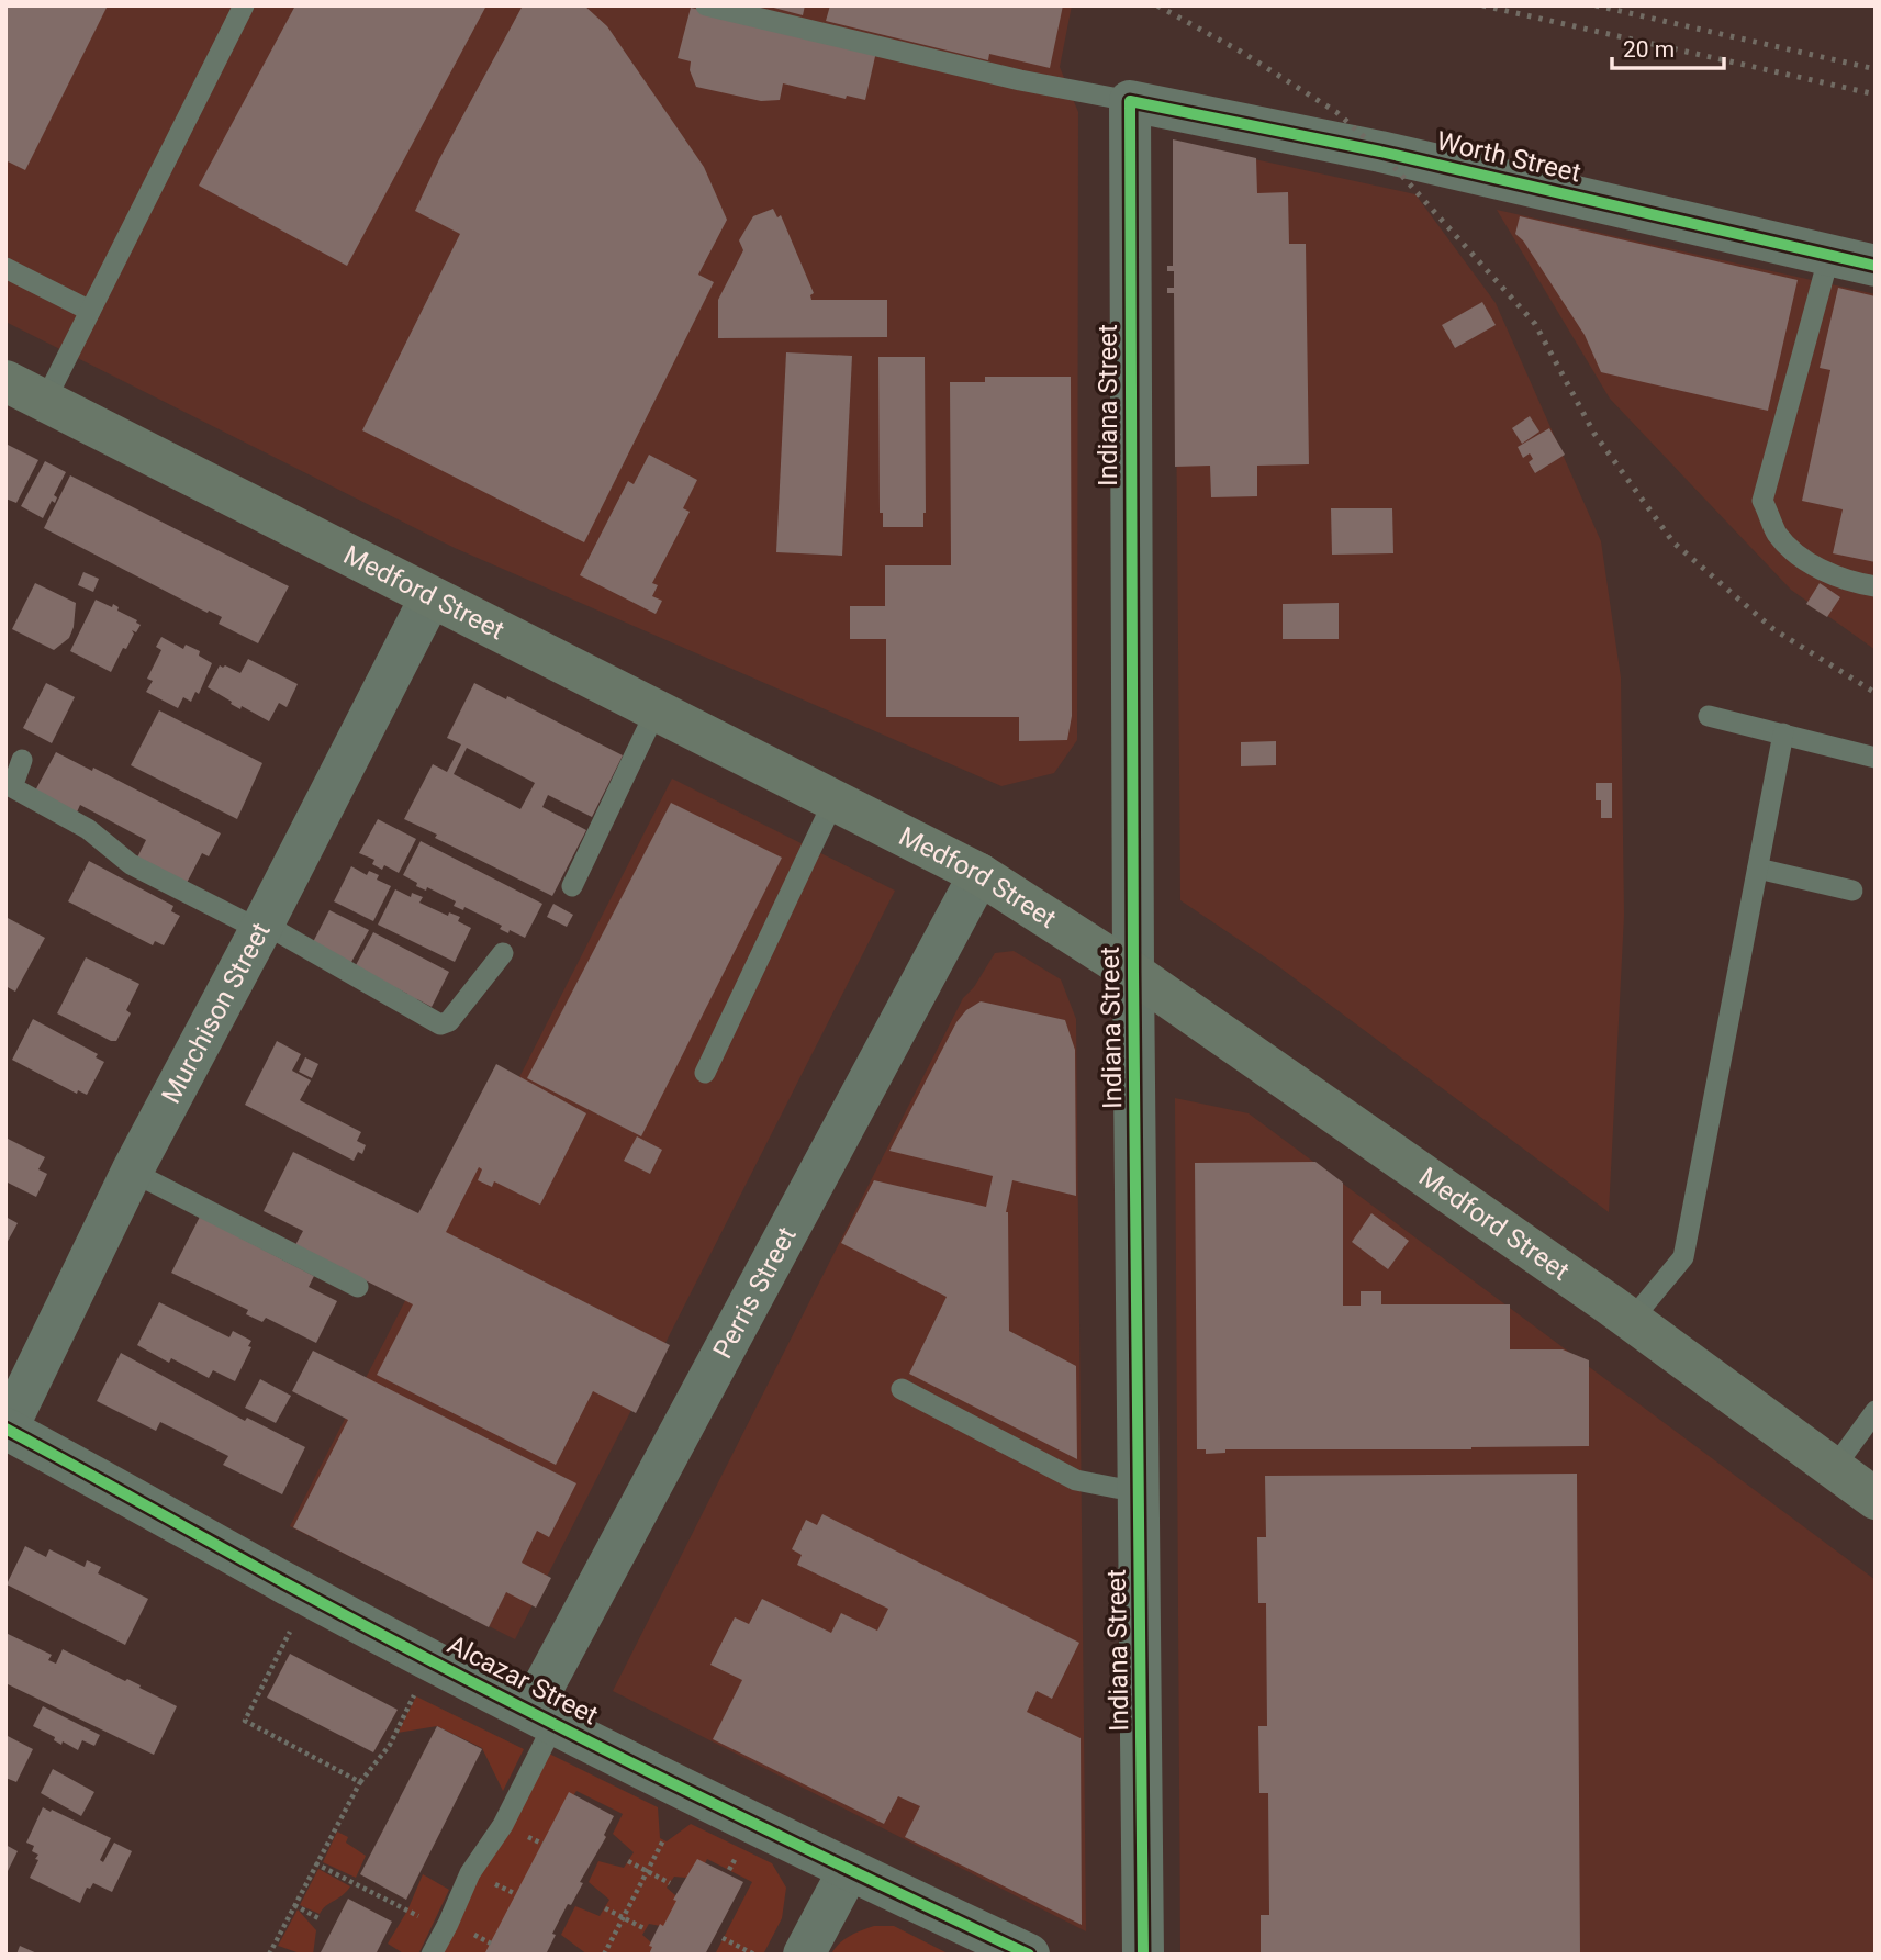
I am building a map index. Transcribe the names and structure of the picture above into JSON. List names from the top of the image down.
{
  "streets": {
    "main road": ["Medford Street"],
    "street": [
      "Worth Street",
      "Indiana Street",
      "Murchison Street",
      "Perris Street",
      "Alcazar Street"
    ]
  },
  "crossings": [
    ["Worth Street", "Indiana Street"],
    ["Indiana Street", "Medford Street"],
    ["Medford Street", "Murchison Street"],
    ["Medford Street", "Perris Street"],
    ["Murchison Street", "Alcazar Street"],
    ["Perris Street", "Alcazar Street"]
  ],
  "scale_bar": "20 m"
}
